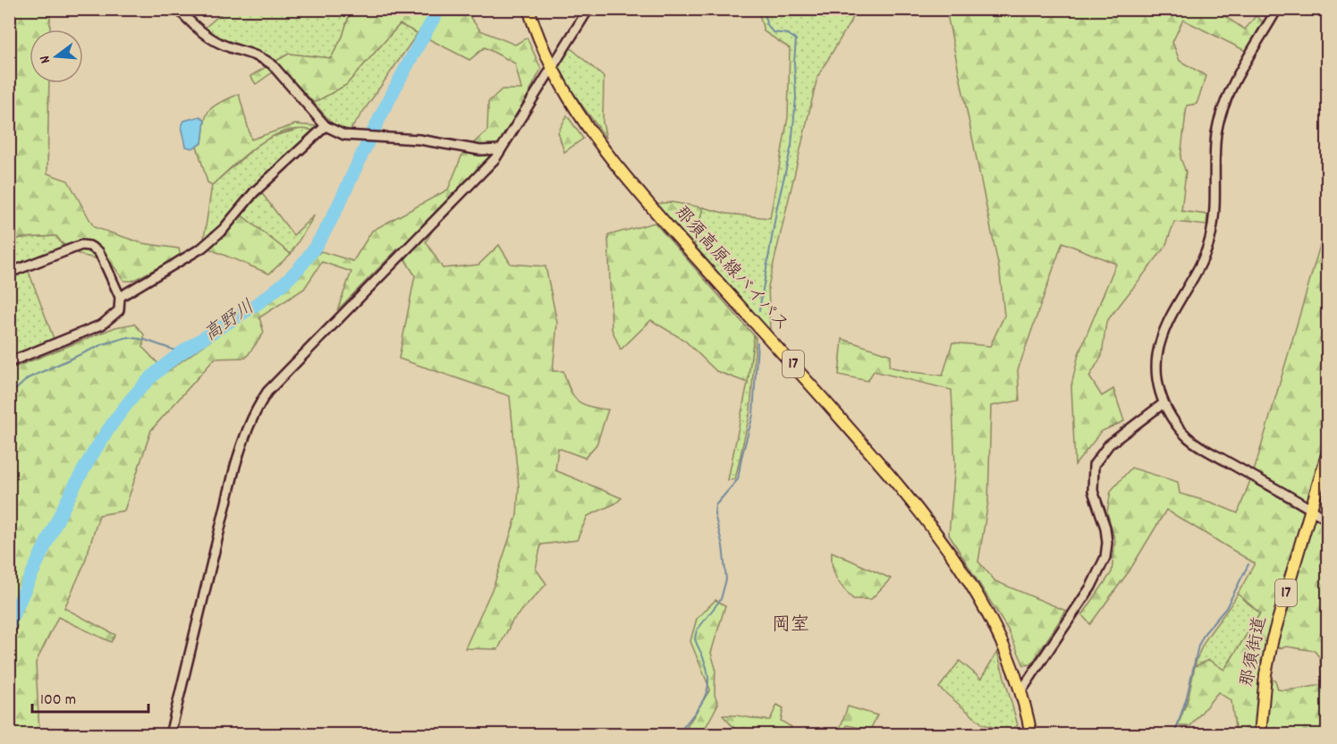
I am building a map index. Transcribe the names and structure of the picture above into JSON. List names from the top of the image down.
{
  "streets": {
    "main road": ["那須高原線バイパス", "17", "那須街道"]
  },
  "districts": ["岡室"],
  "water": ["高野川"],
  "scale_bar": "100 m",
  "north": "left"
}
